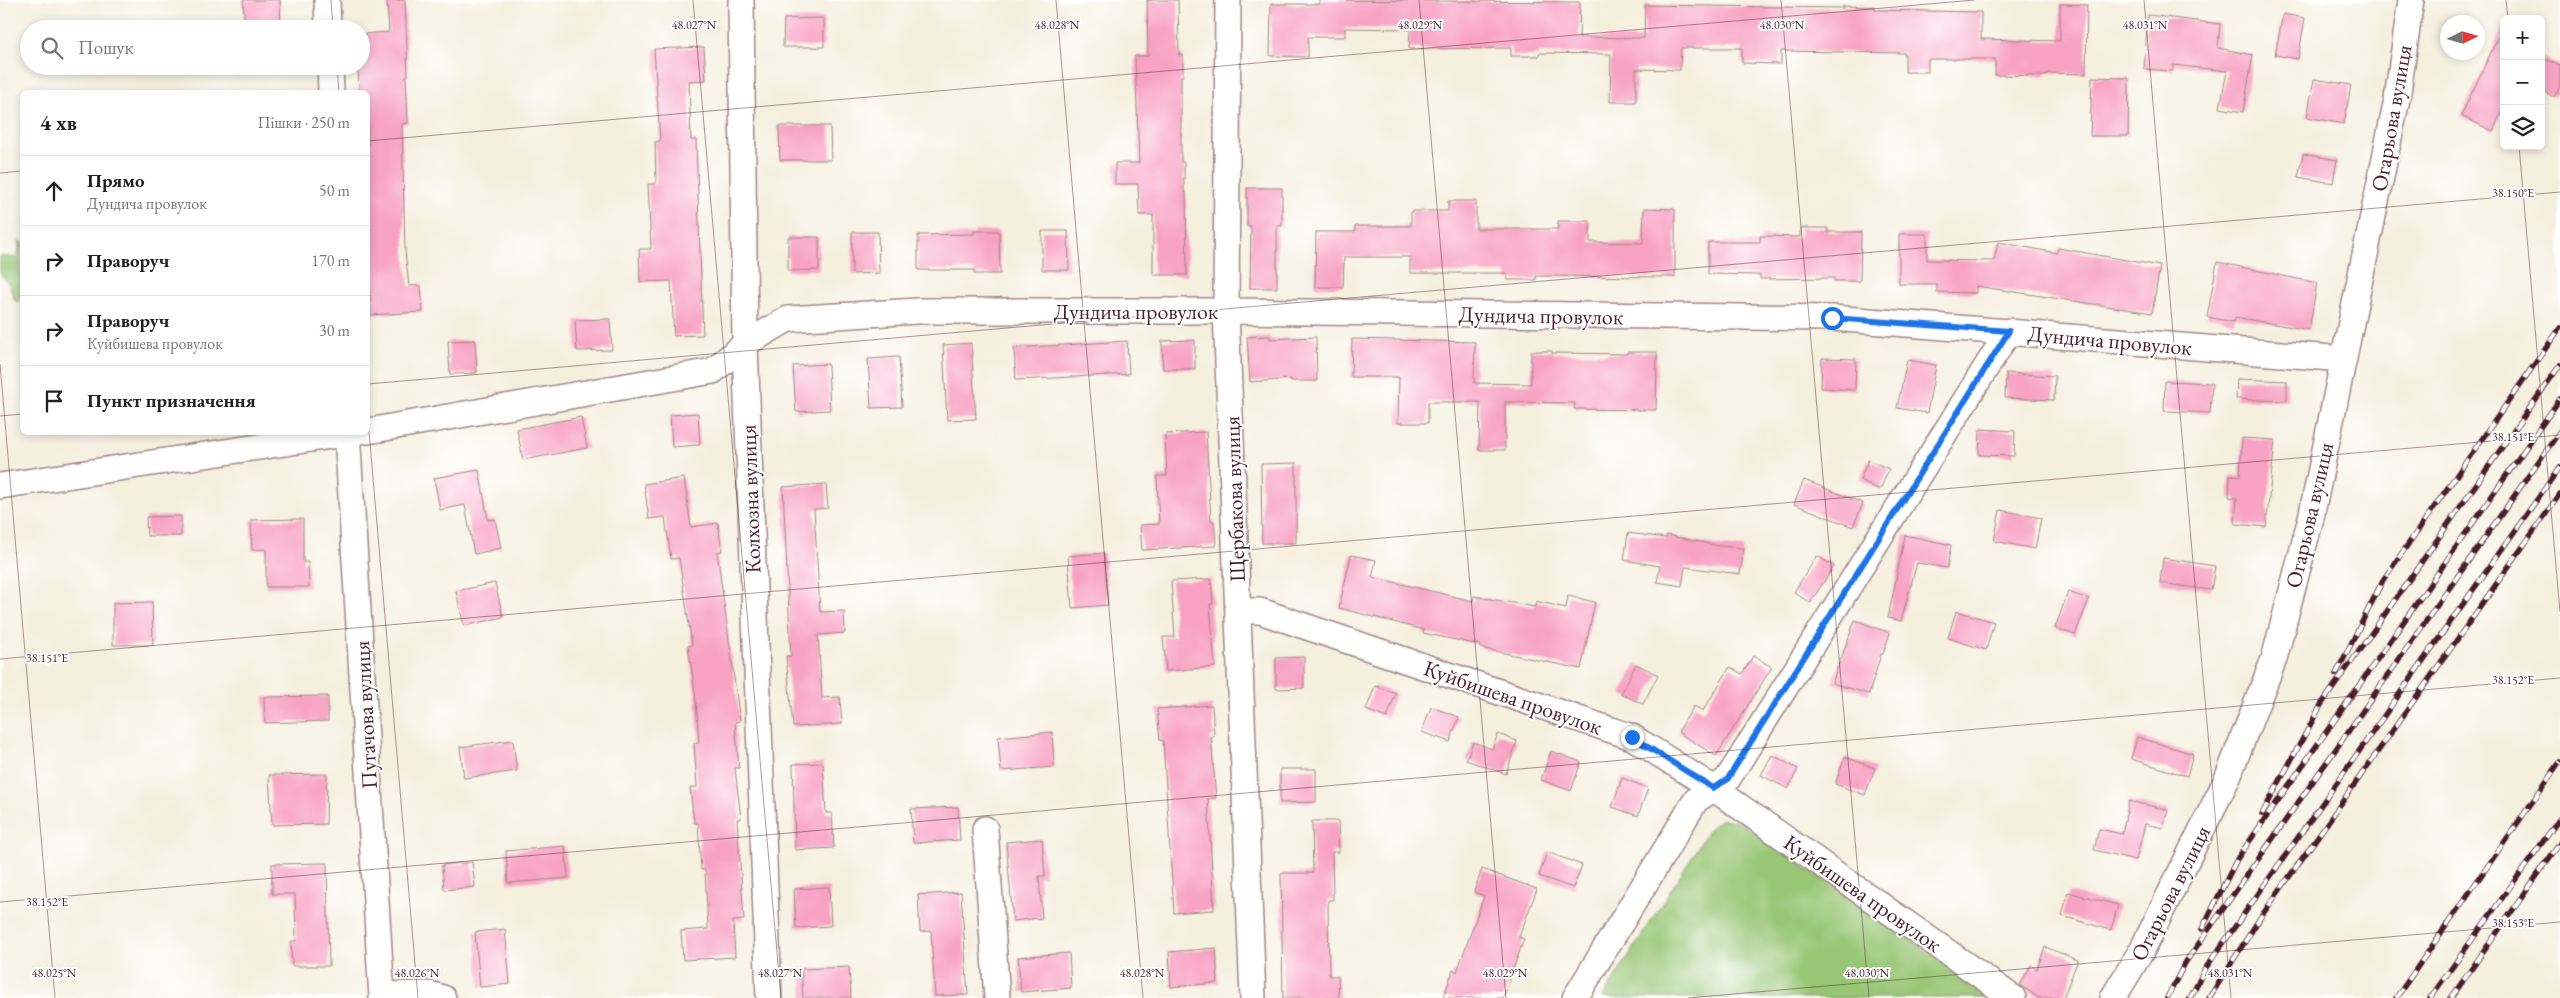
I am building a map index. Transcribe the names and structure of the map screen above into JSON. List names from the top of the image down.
{
  "streets": {
    "street": [
      "Огарьова вулиця",
      "Дундича провулок",
      "Колхозна вулиця",
      "Щербакова вулиця",
      "Куйбишева провулок",
      "Пугачова вулиця"
    ]
  },
  "crossings": [
    ["Огарьова вулиця", "Дундича провулок"],
    ["Дундича провулок", "Колхозна вулиця"],
    ["Дундича провулок", "Щербакова вулиця"],
    ["Щербакова вулиця", "Куйбишева провулок"]
  ],
  "north": "right",
  "page": {
    "map_buttons": ["+", "−"],
    "search": "Пошук",
    "heading": ["4 хв", "Пішки · 250 m"],
    "list": [
      ["Прямо", "Дундича провулок", "50 m"],
      ["Праворуч", "170 m"],
      ["Праворуч", "Куйбишева провулок", "30 m"],
      "Пункт призначення"
    ]
  },
  "coordinates": [
    "48.027°N",
    "48.028°N",
    "48.029°N",
    "48.030°N",
    "48.031°N",
    "38.150°E",
    "38.151°E",
    "38.152°E",
    "38.153°E",
    "48.025°N",
    "48.026°N"
  ]
}
